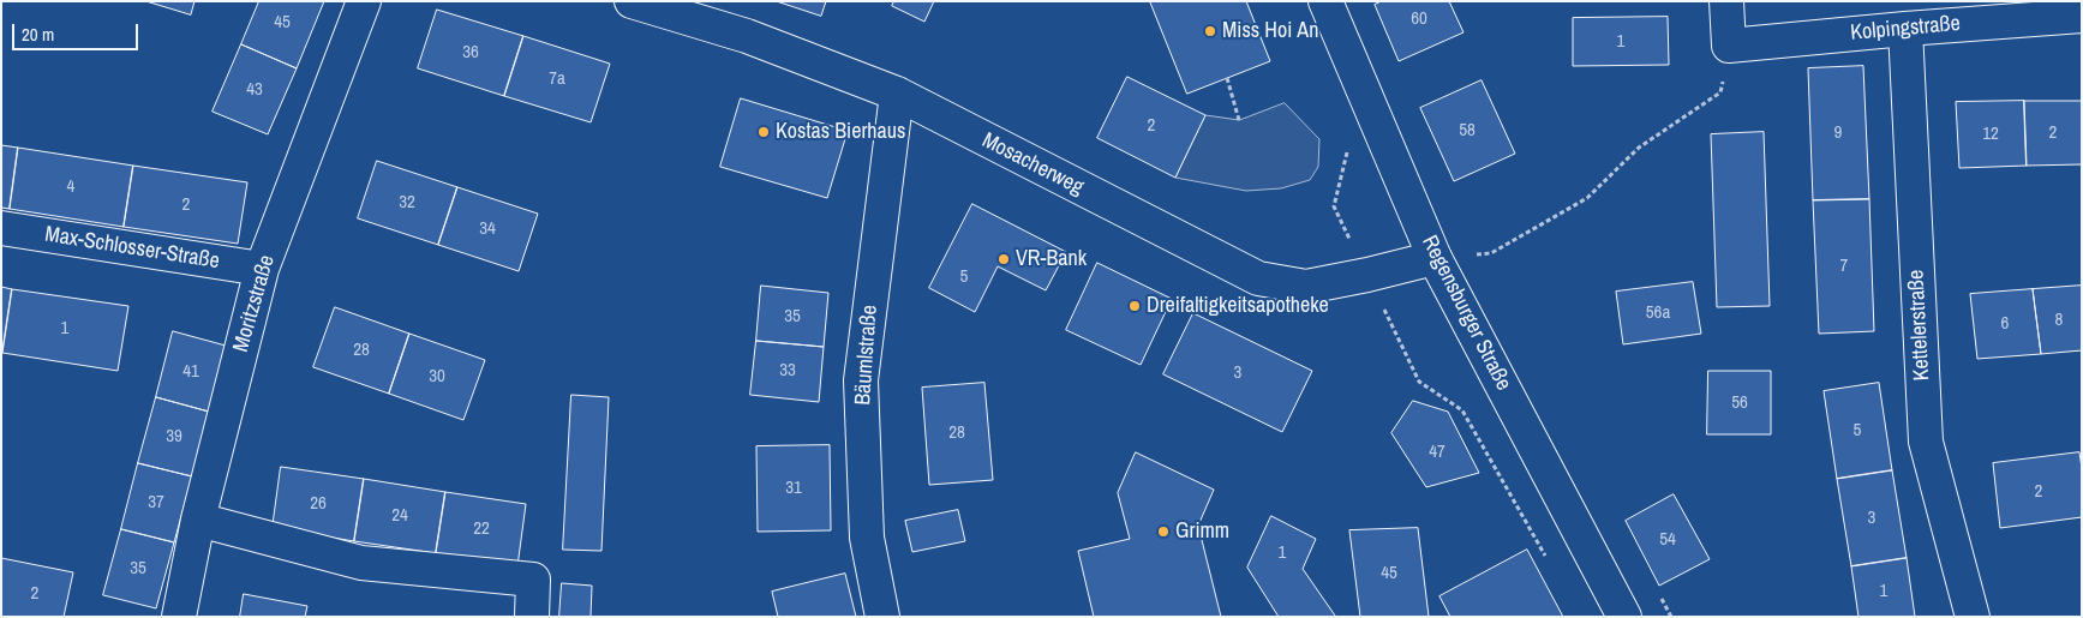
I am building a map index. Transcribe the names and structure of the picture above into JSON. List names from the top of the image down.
{
  "streets": {
    "street": [
      "Kolpingstraße",
      "Mosacherweg",
      "Max-Schlosser-Straße",
      "Moritzstraße",
      "Regensburger Straße",
      "Kettelerstraße",
      "Bäumlstraße"
    ]
  },
  "crossings": [
    ["Kolpingstraße", "Kettelerstraße"],
    ["Mosacherweg", "Regensburger Straße"],
    ["Mosacherweg", "Bäumlstraße"],
    ["Max-Schlosser-Straße", "Moritzstraße"]
  ],
  "places": [
    "Miss Hoi An",
    "Kostas Bierhaus",
    "VR-Bank",
    "Dreifaltigkeitsapotheke",
    "Grimm"
  ],
  "house_numbers": [
    "60",
    "45",
    "1",
    "36",
    "7a",
    "43",
    "2",
    "58",
    "9",
    "2",
    "12",
    "4",
    "32",
    "2",
    "34",
    "7",
    "5",
    "56a",
    "35",
    "8",
    "6",
    "1",
    "28",
    "33",
    "41",
    "3",
    "30",
    "56",
    "5",
    "28",
    "39",
    "47",
    "31",
    "2",
    "37",
    "26",
    "24",
    "3",
    "22",
    "54",
    "1",
    "35",
    "45",
    "1",
    "2"
  ],
  "scale_bar": "20 m"
}
